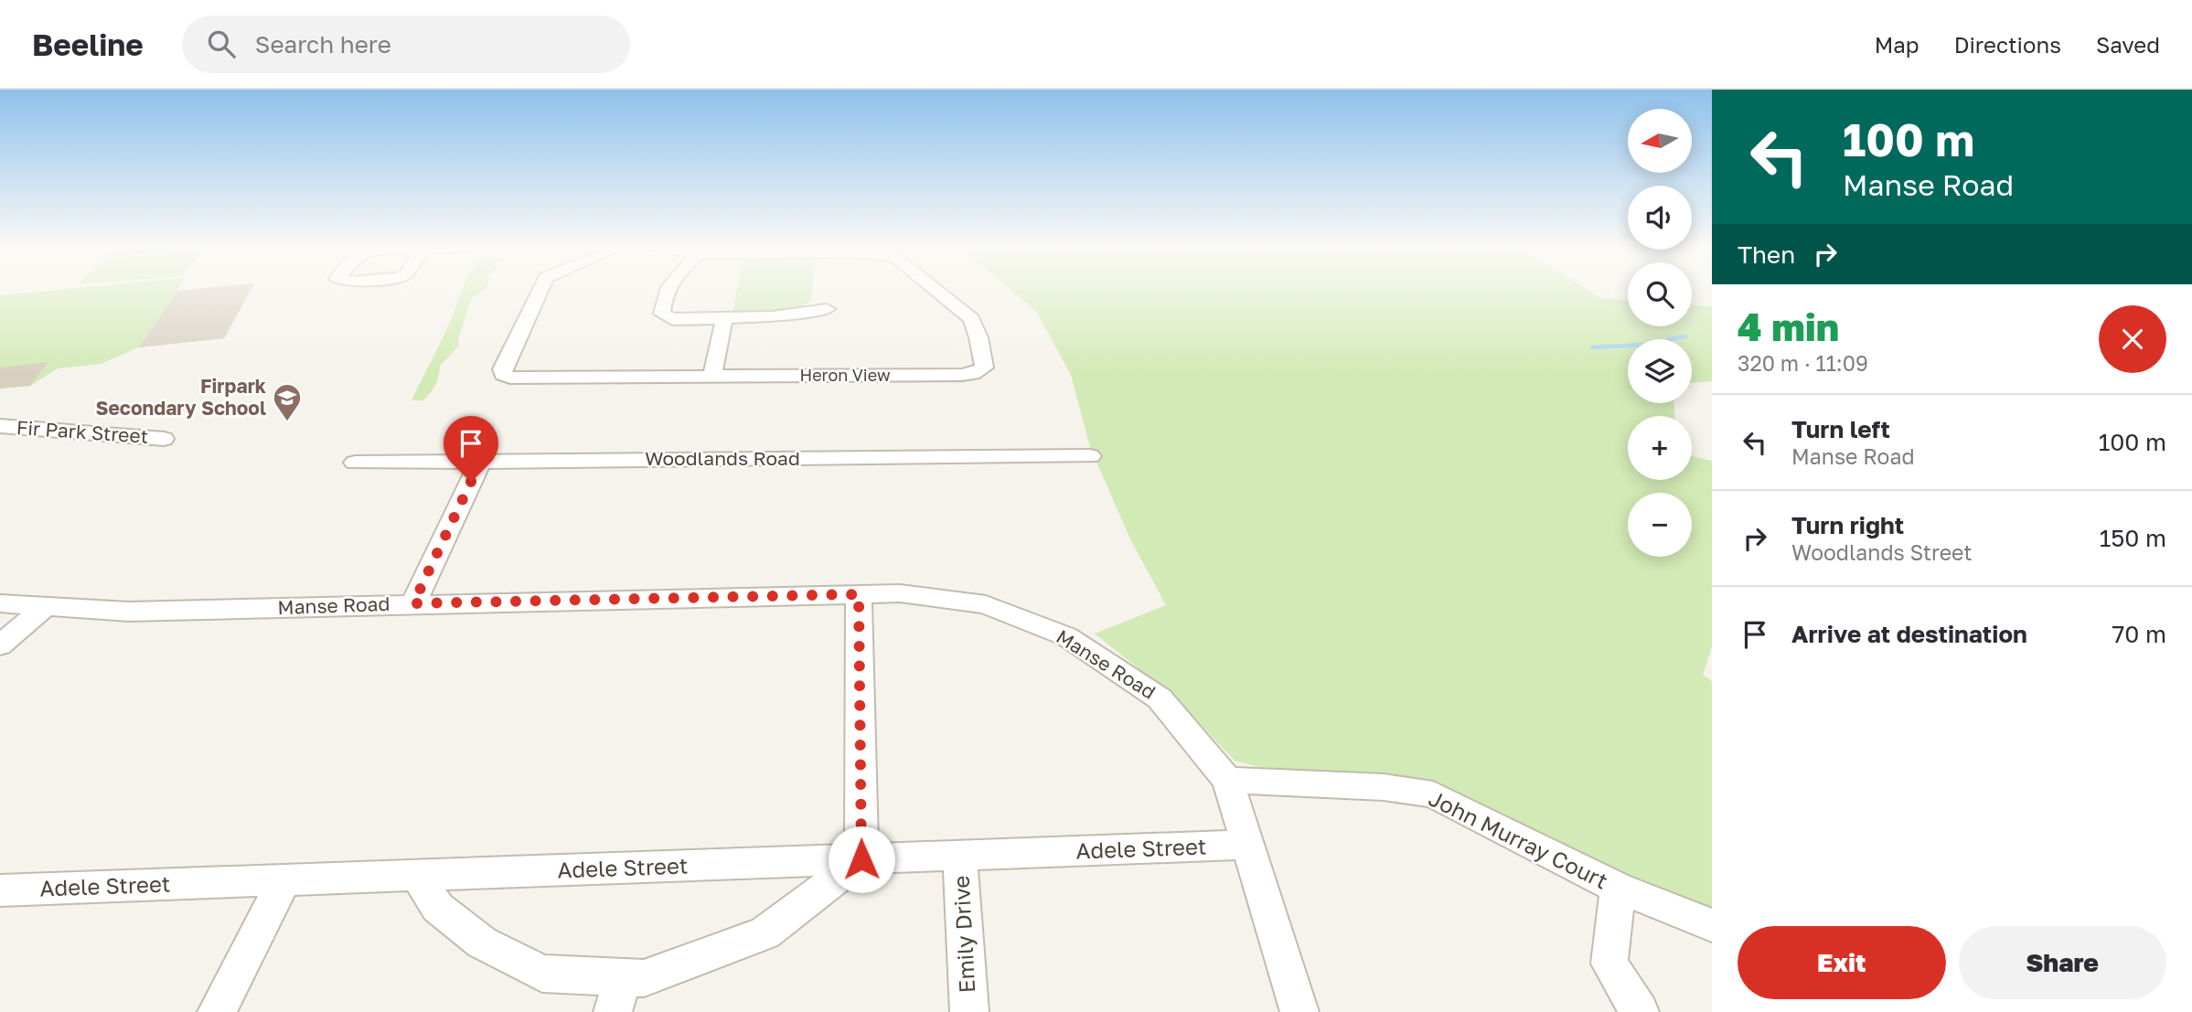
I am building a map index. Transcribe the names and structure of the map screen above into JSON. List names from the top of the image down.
{
  "streets": {
    "street": [
      "Heron View",
      "Fir Park Street",
      "Woodlands Road",
      "Manse Road",
      "John Murray Court",
      "Adele Street",
      "Emily Drive"
    ]
  },
  "crossings": [
    ["Manse Road", "John Murray Court"],
    ["Manse Road", "Adele Street"],
    ["Adele Street", "Emily Drive"]
  ],
  "places": {
    "school or university": ["Firpark Secondary School"]
  },
  "north": "left",
  "page": {
    "header": "Beeline",
    "search": "Search here",
    "nav": ["Map", "Directions", "Saved"],
    "turn": ["100 m", "Manse Road"],
    "map_buttons": ["+", "−"],
    "then": "Then",
    "heading": ["4 min", "320 m · 11:09"],
    "list": [
      {
        "name": "Turn left",
        "note": "Manse Road",
        "value": "100 m"
      },
      {
        "name": "Turn right",
        "note": "Woodlands Street",
        "value": "150 m"
      },
      {
        "name": "Arrive at destination",
        "value": "70 m"
      }
    ],
    "buttons": ["Exit", "Share"]
  }
}
